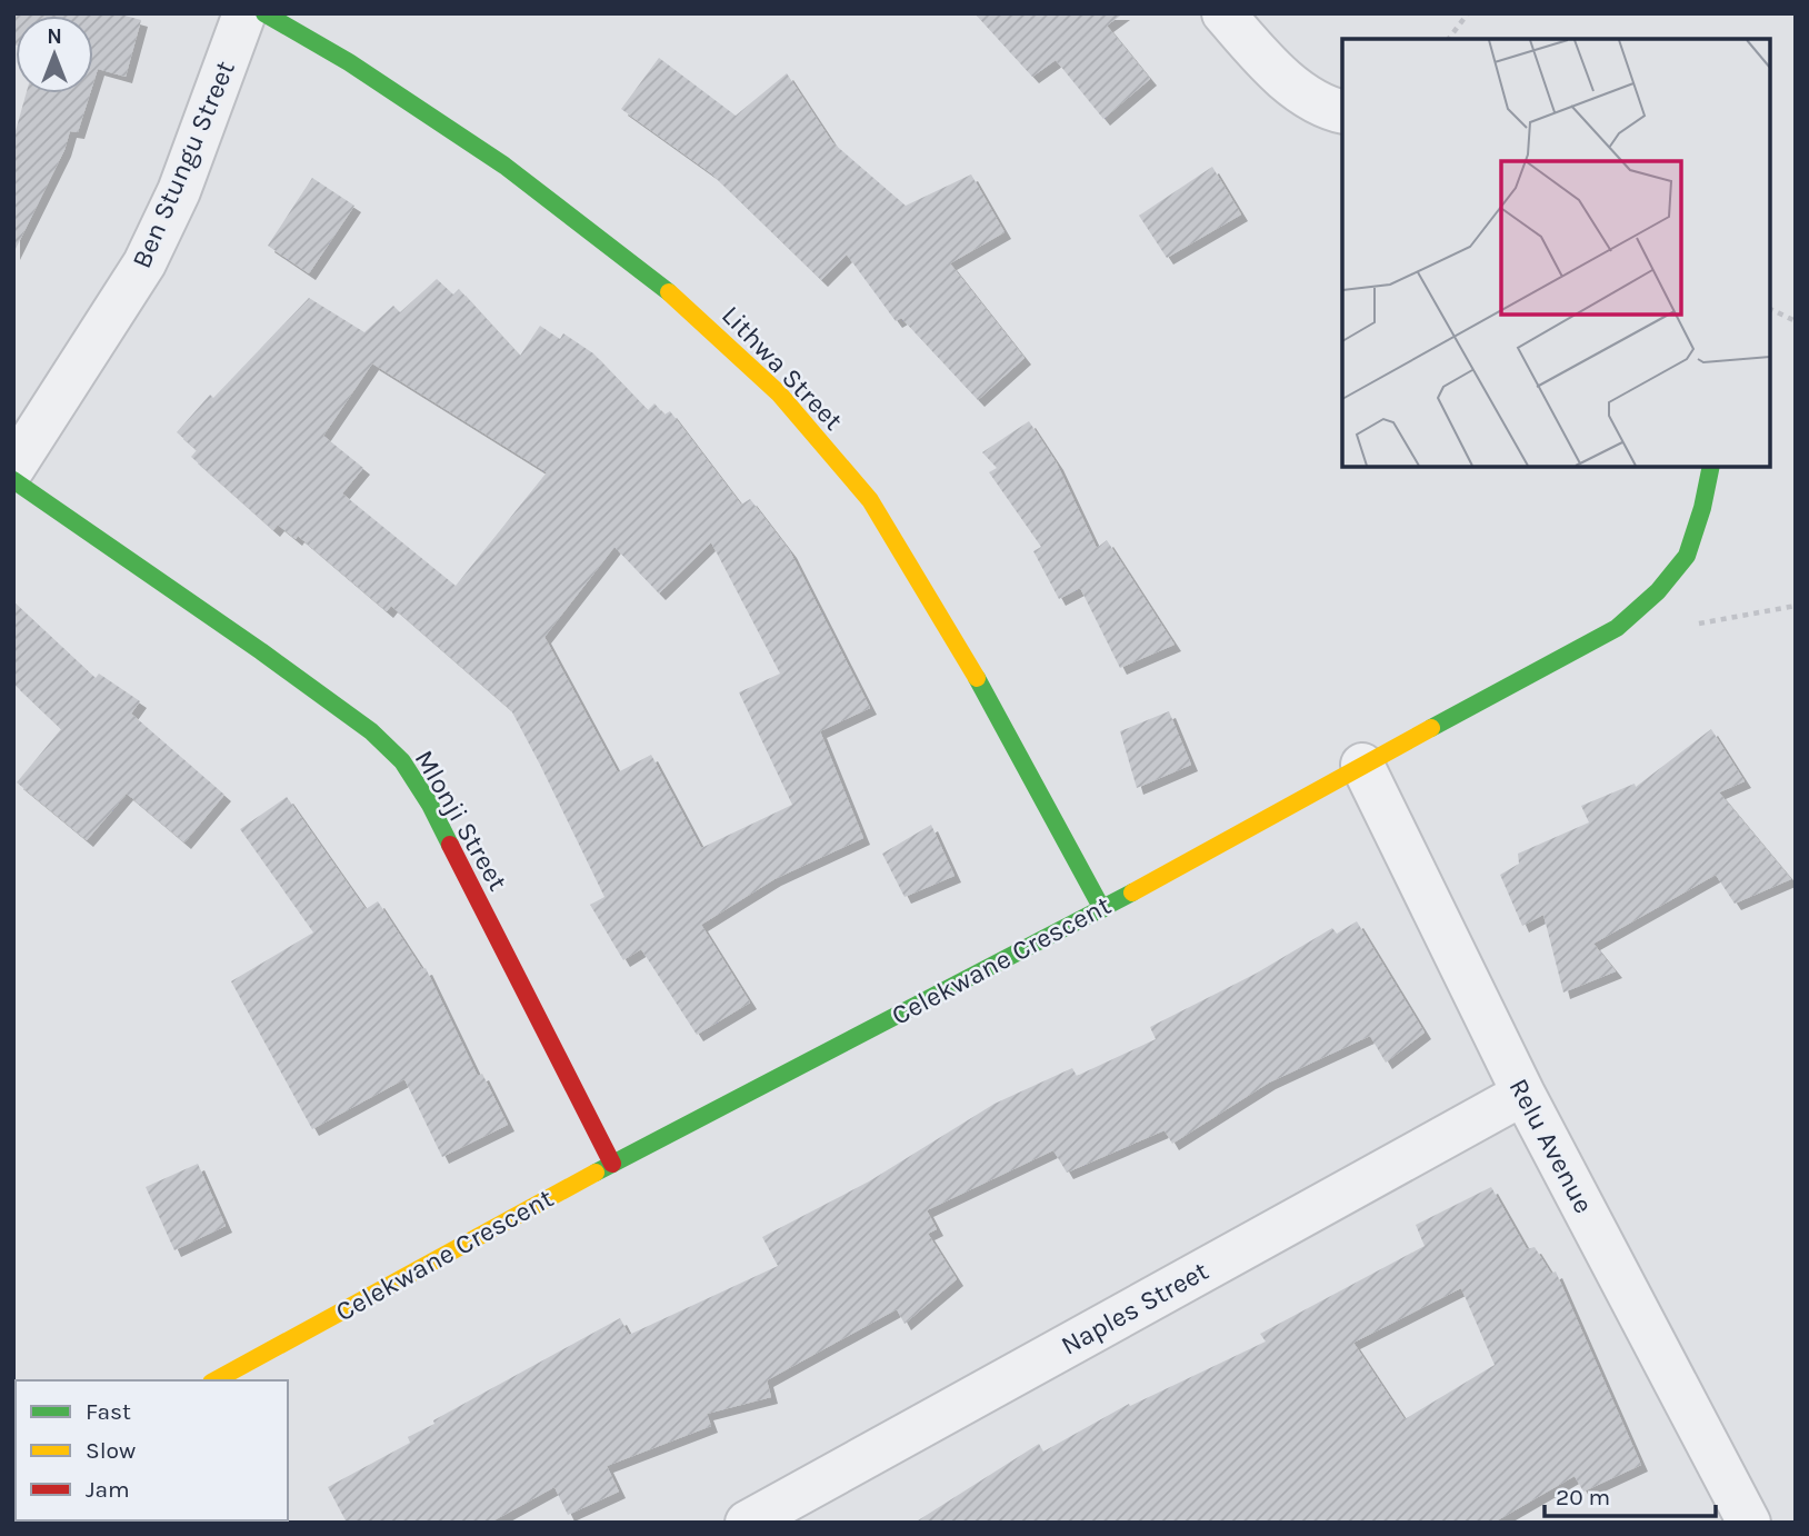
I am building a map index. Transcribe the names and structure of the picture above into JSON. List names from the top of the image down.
{
  "streets": {
    "street": [
      "Ben Stungu Street",
      "Lithwa Street",
      "Mlonji Street",
      "Celekwane Crescent",
      "Relu Avenue",
      "Naples Street"
    ]
  },
  "crossings": [
    ["Lithwa Street", "Celekwane Crescent"],
    ["Mlonji Street", "Celekwane Crescent"],
    ["Celekwane Crescent", "Relu Avenue"],
    ["Relu Avenue", "Naples Street"]
  ],
  "legend": ["Fast", "Slow", "Jam"],
  "scale_bar": "20 m",
  "north": "top"
}
